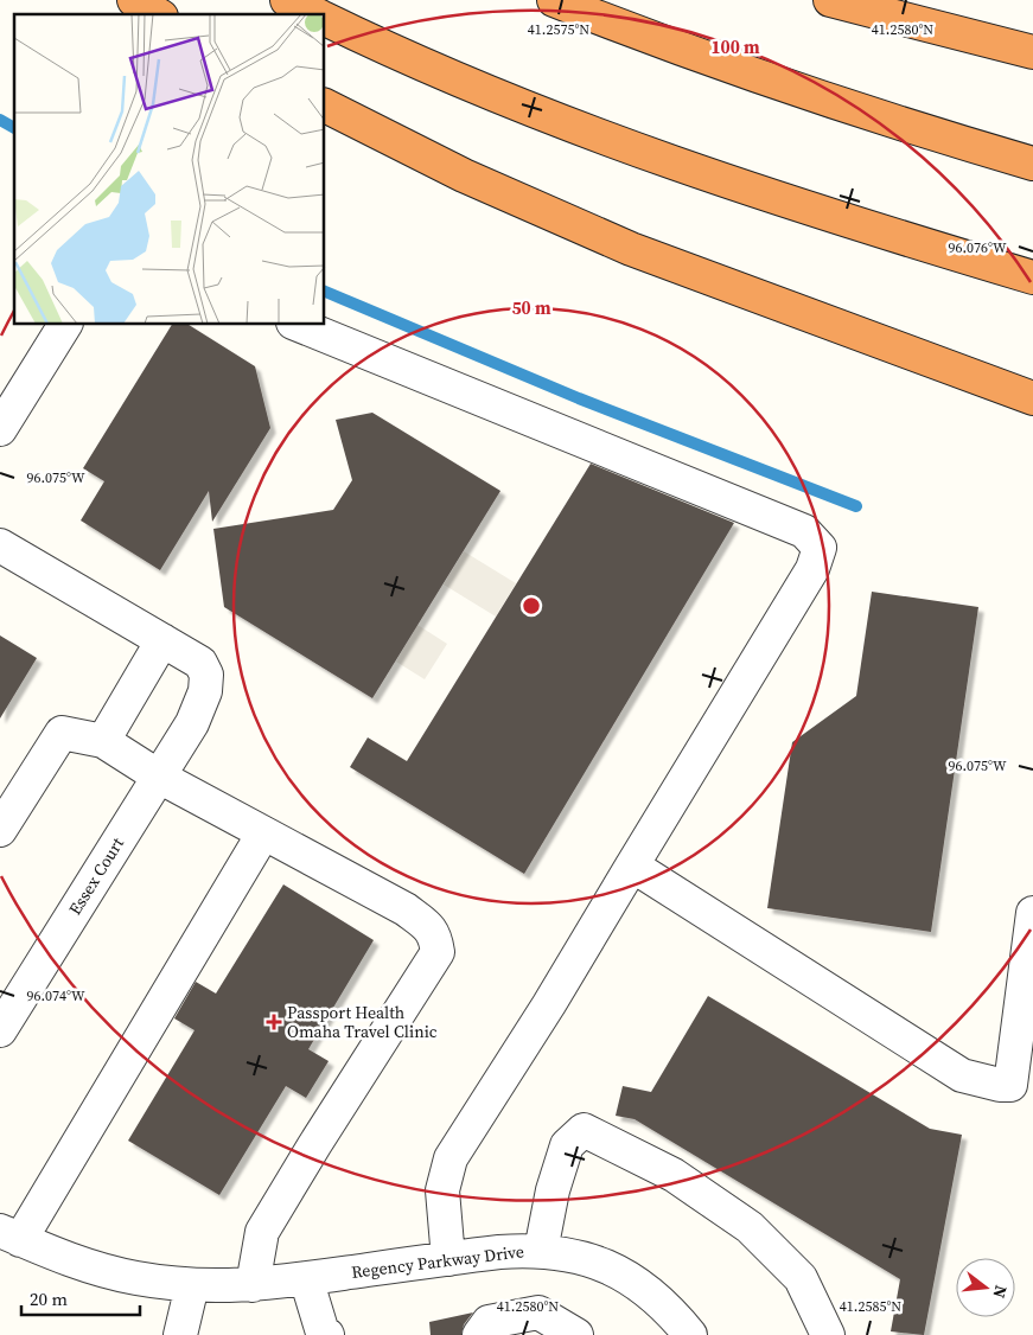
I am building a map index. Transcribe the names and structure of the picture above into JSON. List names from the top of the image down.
{
  "streets": {
    "street": ["Essex Court", "Regency Parkway Drive"]
  },
  "places": {
    "health": ["Passport Health Omaha Travel Clinic"]
  },
  "scale_bar": "20 m",
  "north": "right",
  "coordinates": [
    "41.2575°N",
    "41.2580°N",
    "96.076°W",
    "96.075°W",
    "96.074°W",
    "41.2585°N"
  ],
  "rings": ["100 m", "50 m"]
}
